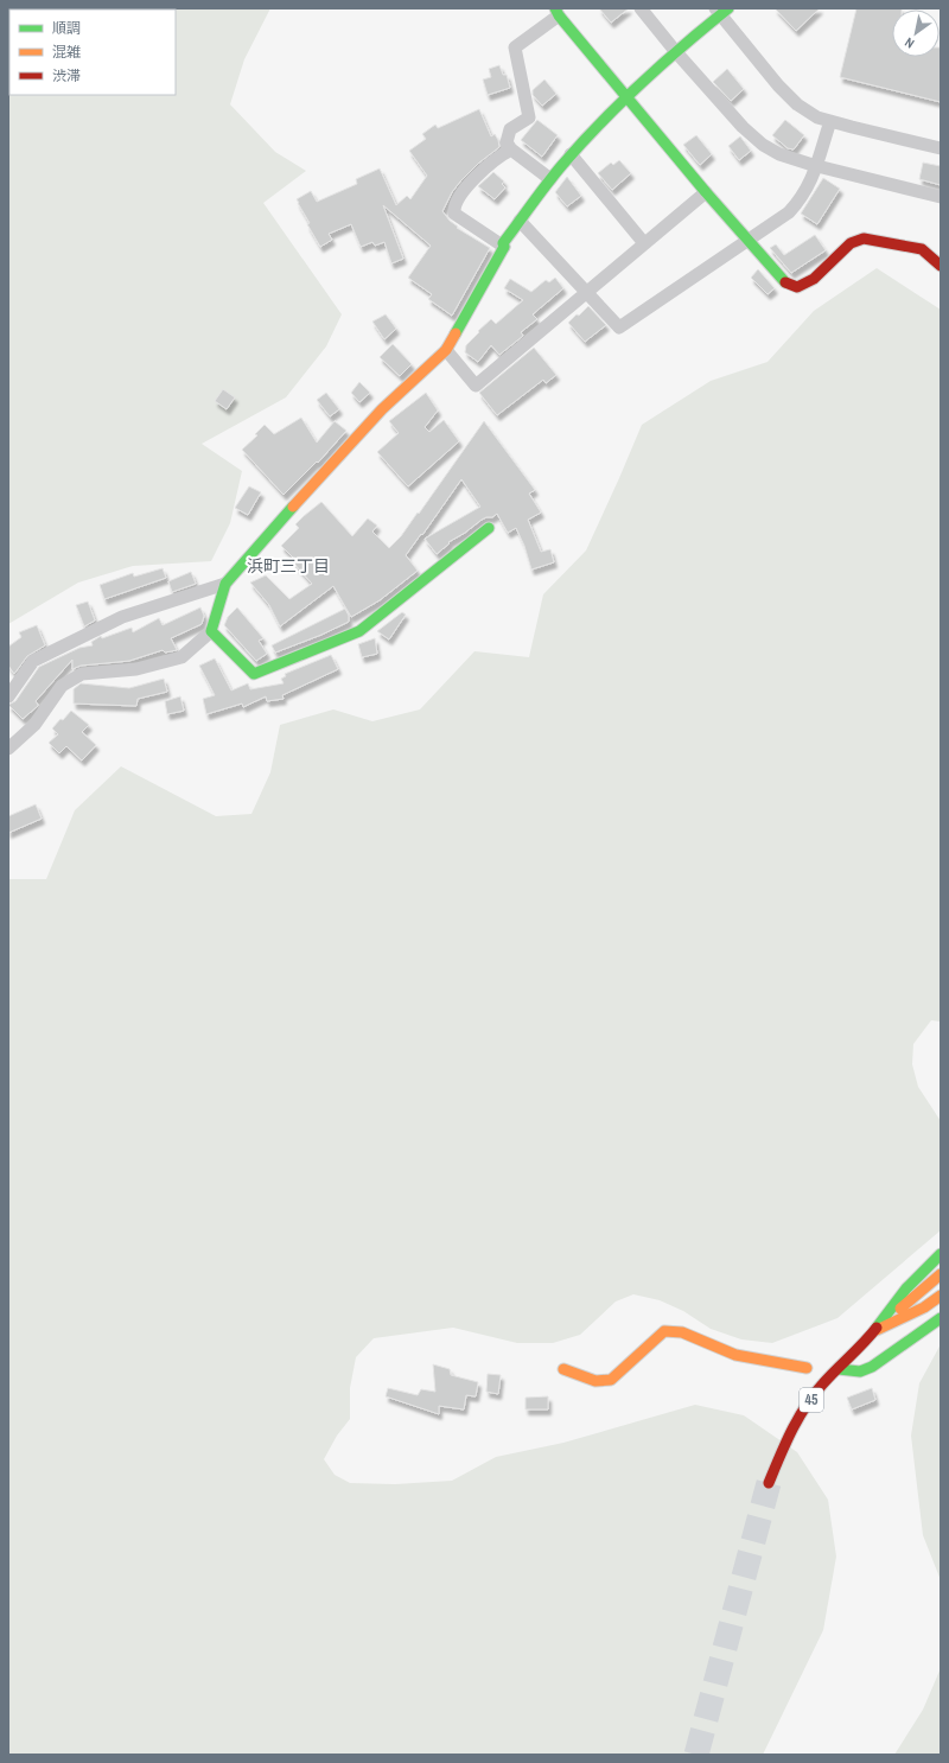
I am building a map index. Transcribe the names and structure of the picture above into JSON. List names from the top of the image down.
{
  "streets": {
    "main road": ["45"]
  },
  "districts": ["浜町三丁目"],
  "legend": ["順調", "混雑", "渋滞"],
  "north": "bottom left"
}
